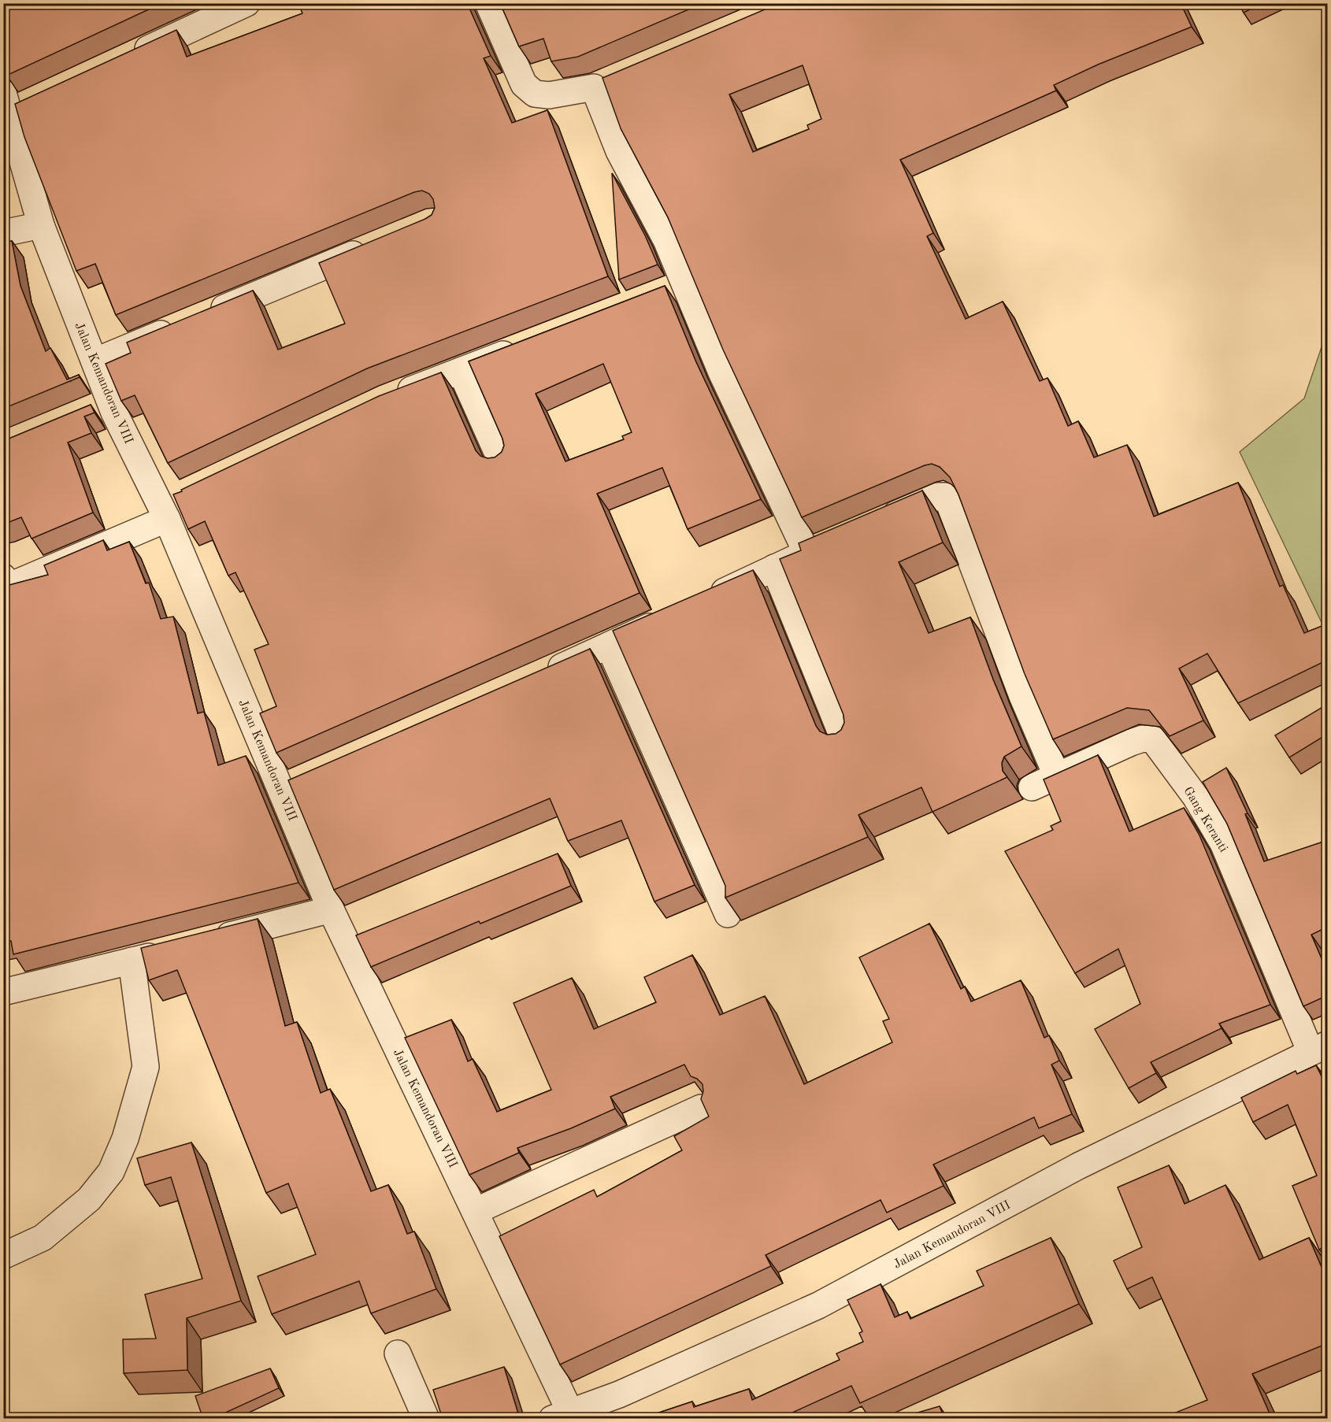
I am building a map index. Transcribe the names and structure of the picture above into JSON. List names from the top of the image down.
{
  "streets": {
    "street": ["Jalan Kemandoran VIII", "Gang Keranti"]
  },
  "crossings": [
    ["Jalan Kemandoran VIII", "Gang Keranti"]
  ]
}
